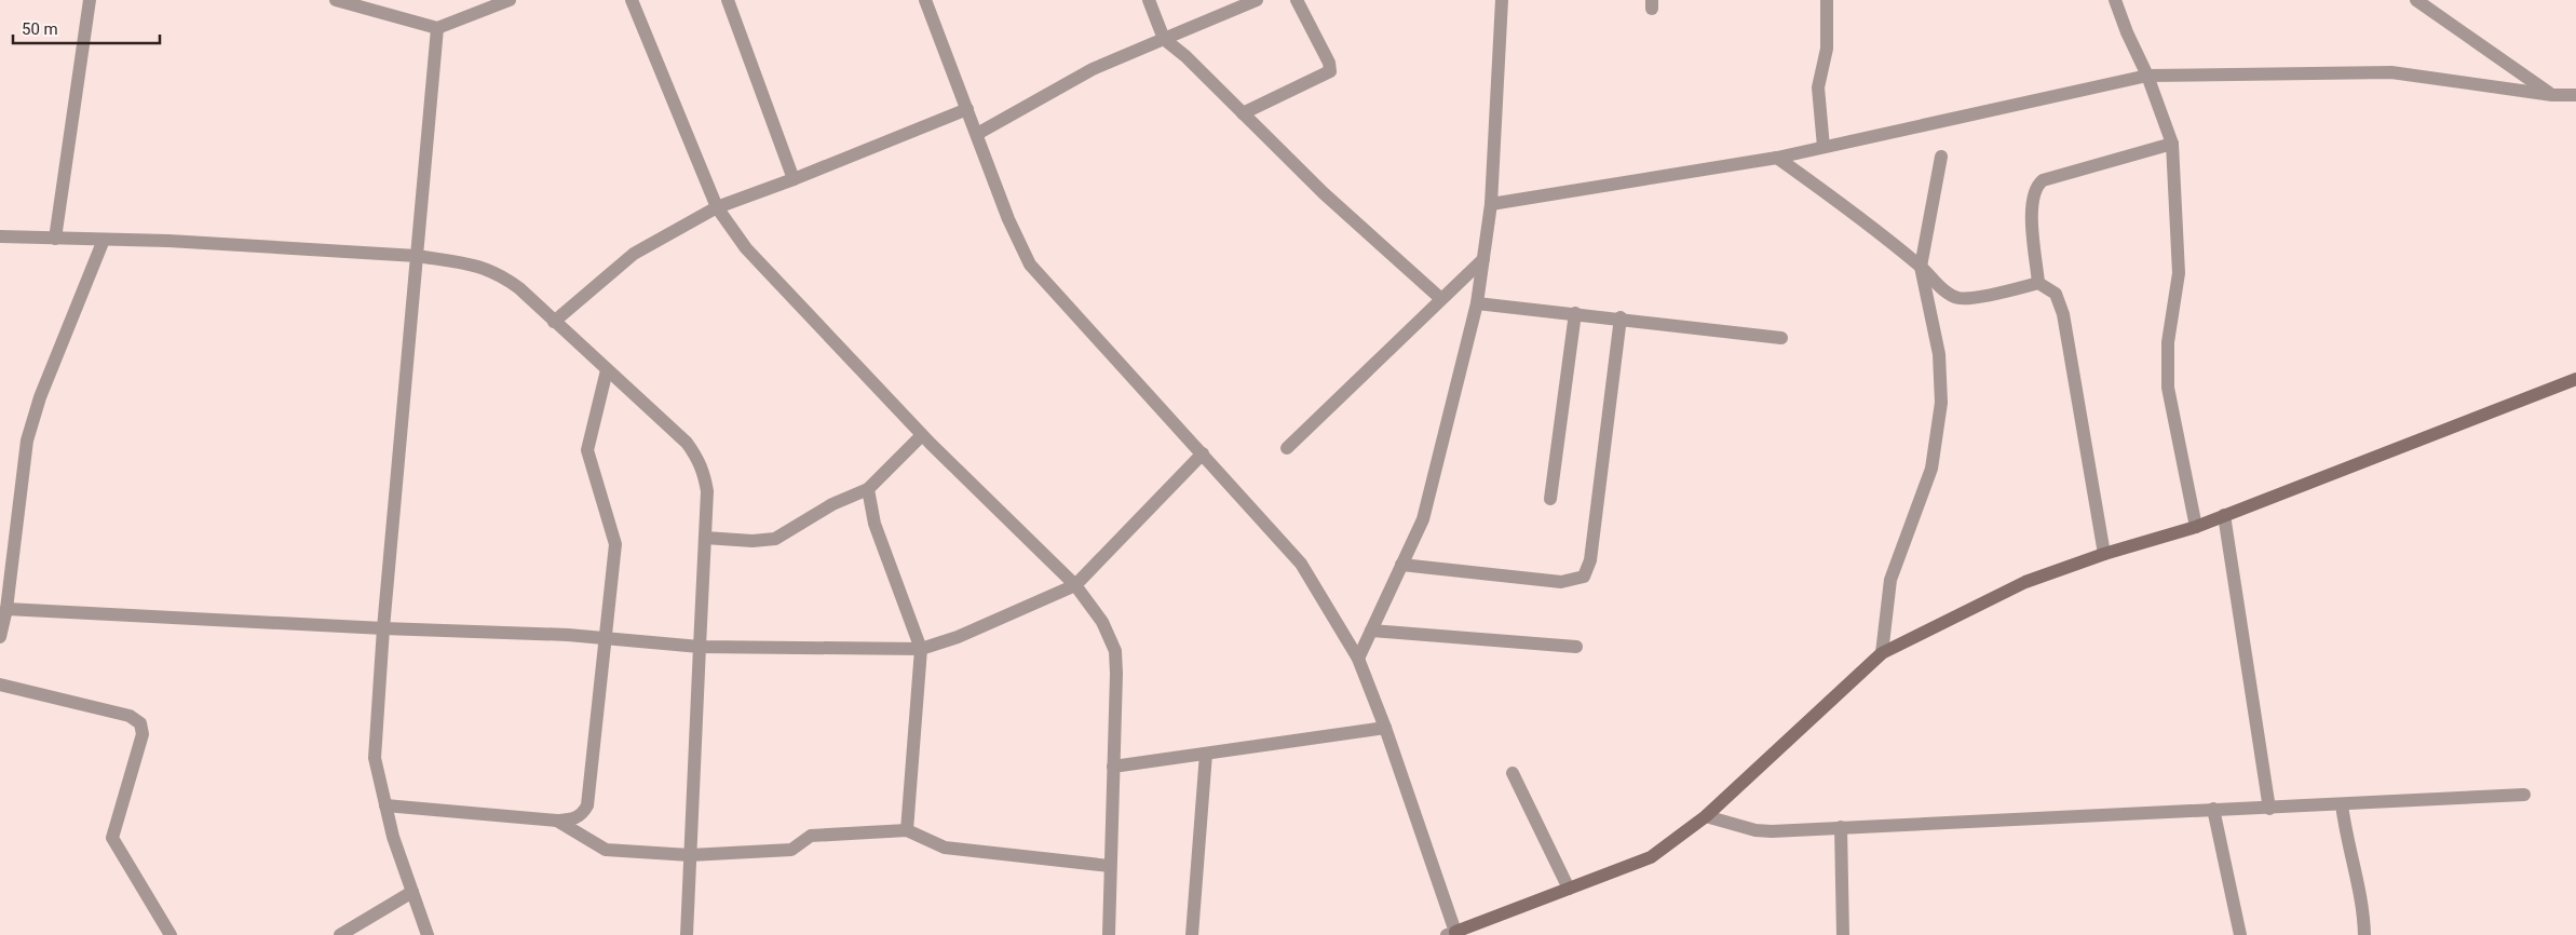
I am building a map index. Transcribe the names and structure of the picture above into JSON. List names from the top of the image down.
{
  "scale_bar": "50 m"
}
